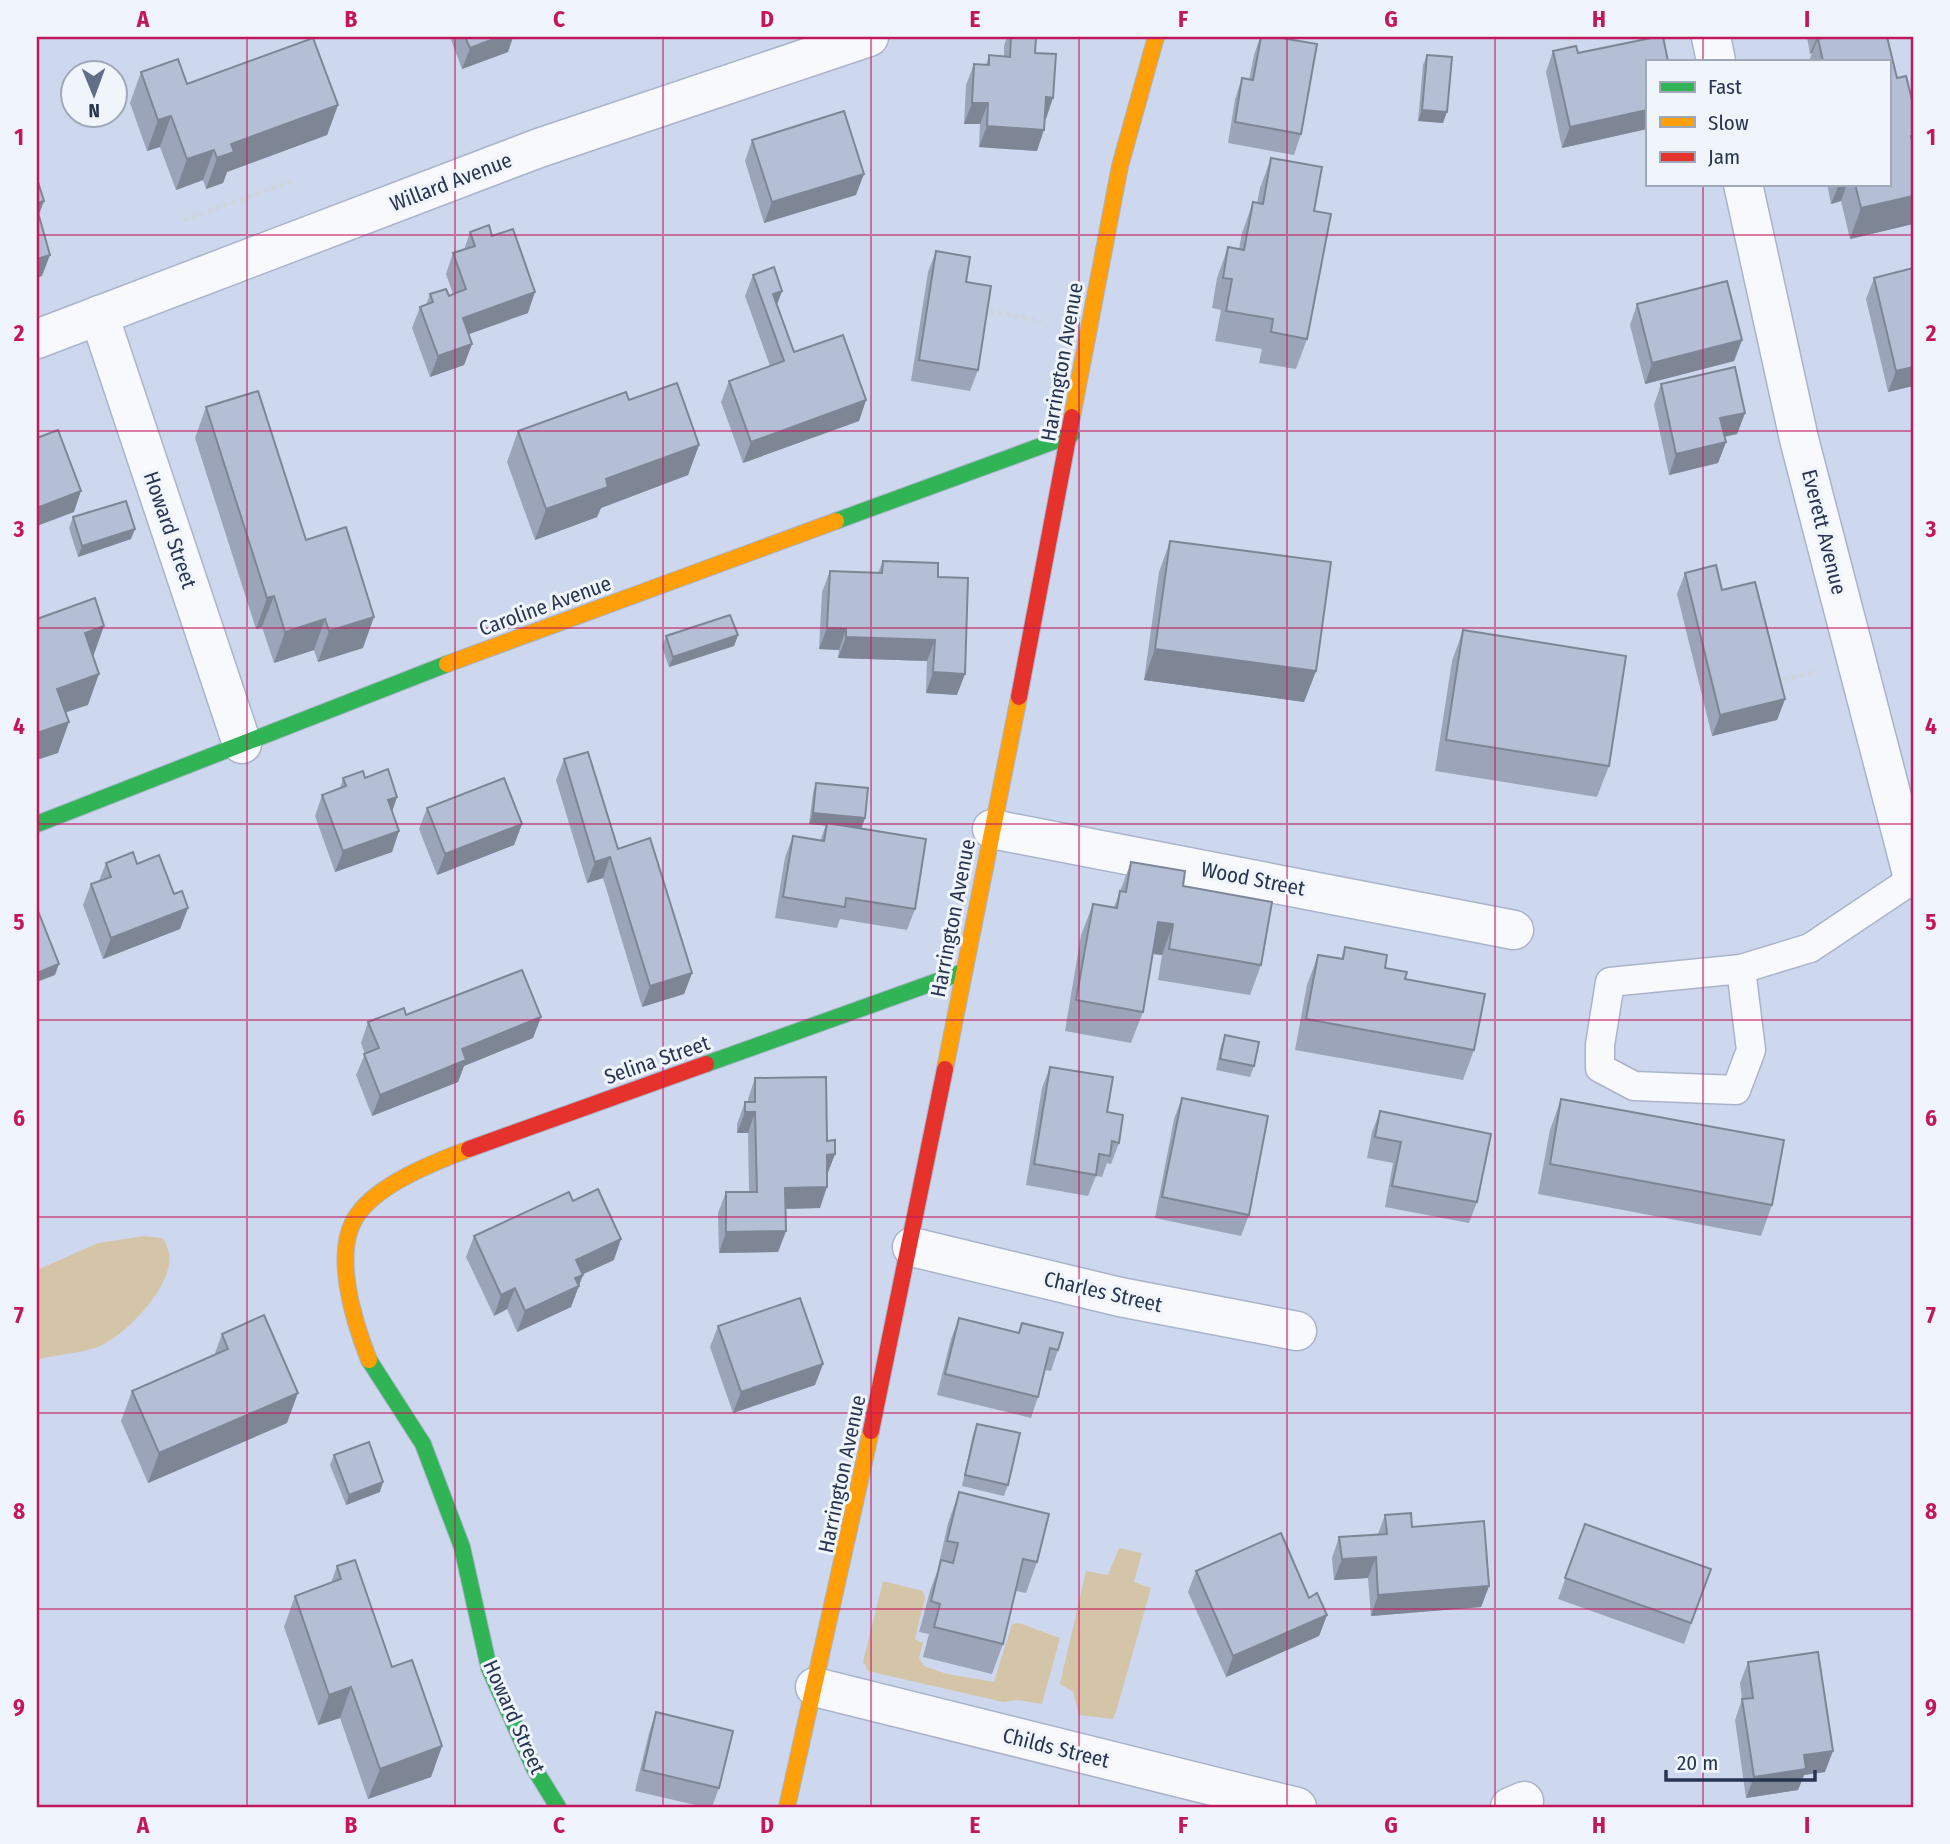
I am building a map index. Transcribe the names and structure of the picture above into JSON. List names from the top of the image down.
{
  "streets": {
    "street": [
      "Willard Avenue",
      "Harrington Avenue",
      "Howard Street",
      "Everett Avenue",
      "Caroline Avenue",
      "Wood Street",
      "Selina Street",
      "Charles Street",
      "Childs Street"
    ]
  },
  "crossings": [
    ["Willard Avenue", "Howard Street"],
    ["Harrington Avenue", "Caroline Avenue"],
    ["Harrington Avenue", "Wood Street"],
    ["Harrington Avenue", "Selina Street"],
    ["Harrington Avenue", "Charles Street"],
    ["Harrington Avenue", "Childs Street"],
    ["Howard Street", "Caroline Avenue"],
    ["Howard Street", "Selina Street"]
  ],
  "legend": ["Fast", "Slow", "Jam"],
  "scale_bar": "20 m",
  "north": "bottom",
  "grid": {
    "columns": [
      "A",
      "B",
      "C",
      "D",
      "E",
      "F",
      "G",
      "H",
      "I"
    ],
    "rows": [
      "1",
      "2",
      "3",
      "4",
      "5",
      "6",
      "7",
      "8",
      "9"
    ]
  }
}
